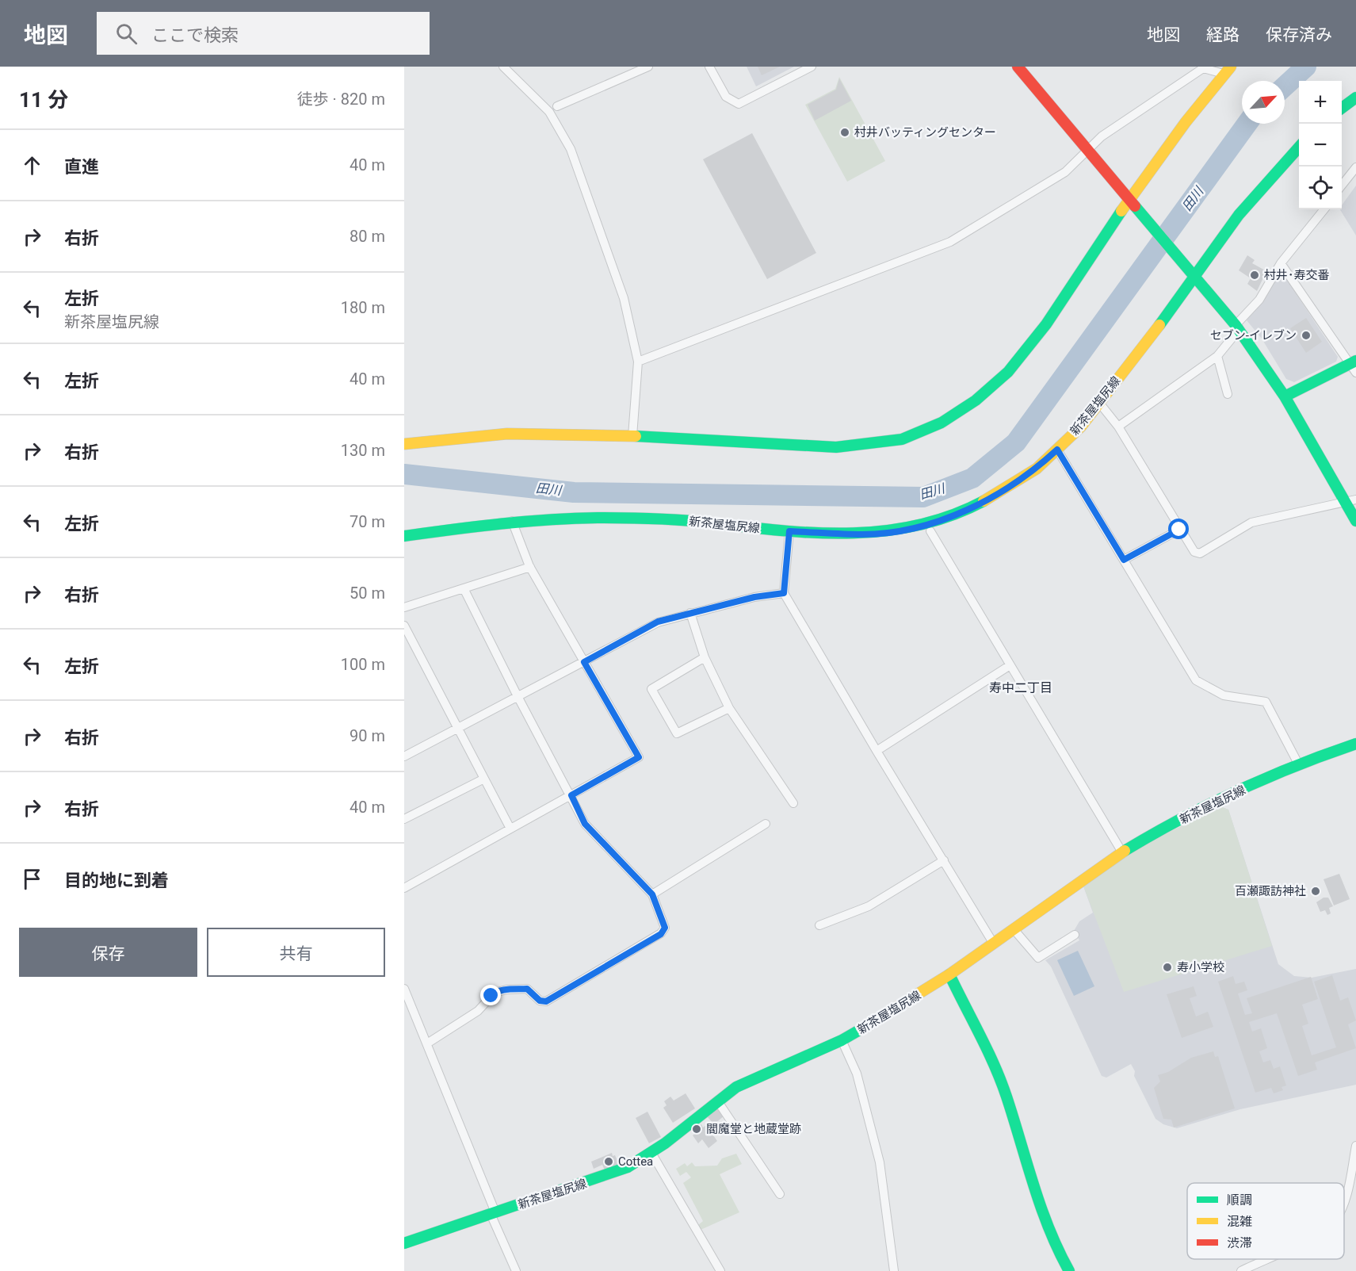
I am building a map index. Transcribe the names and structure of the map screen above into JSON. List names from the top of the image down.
{
  "streets": {
    "main road": ["新茶屋塩尻線"]
  },
  "districts": ["寿中二丁目"],
  "water": ["田川"],
  "places": [
    "村井バッティングセンター",
    "村井･寿交番",
    "セブン-イレブン",
    "百瀬諏訪神社",
    "寿小学校",
    "閻魔堂と地蔵堂跡",
    "Cottea"
  ],
  "legend": ["順調", "混雑", "渋滞"],
  "north": "top right",
  "page": {
    "header": "地図",
    "search": "ここで検索",
    "nav": ["地図", "経路", "保存済み"],
    "heading": ["11 分", "徒歩 · 820 m"],
    "map_buttons": ["+", "−"],
    "list": [
      ["直進", "40 m"],
      ["右折", "80 m"],
      ["左折", "新茶屋塩尻線", "180 m"],
      ["左折", "40 m"],
      ["右折", "130 m"],
      ["左折", "70 m"],
      ["右折", "50 m"],
      ["左折", "100 m"],
      ["右折", "90 m"],
      ["右折", "40 m"],
      "目的地に到着"
    ],
    "buttons": ["保存", "共有"]
  }
}
